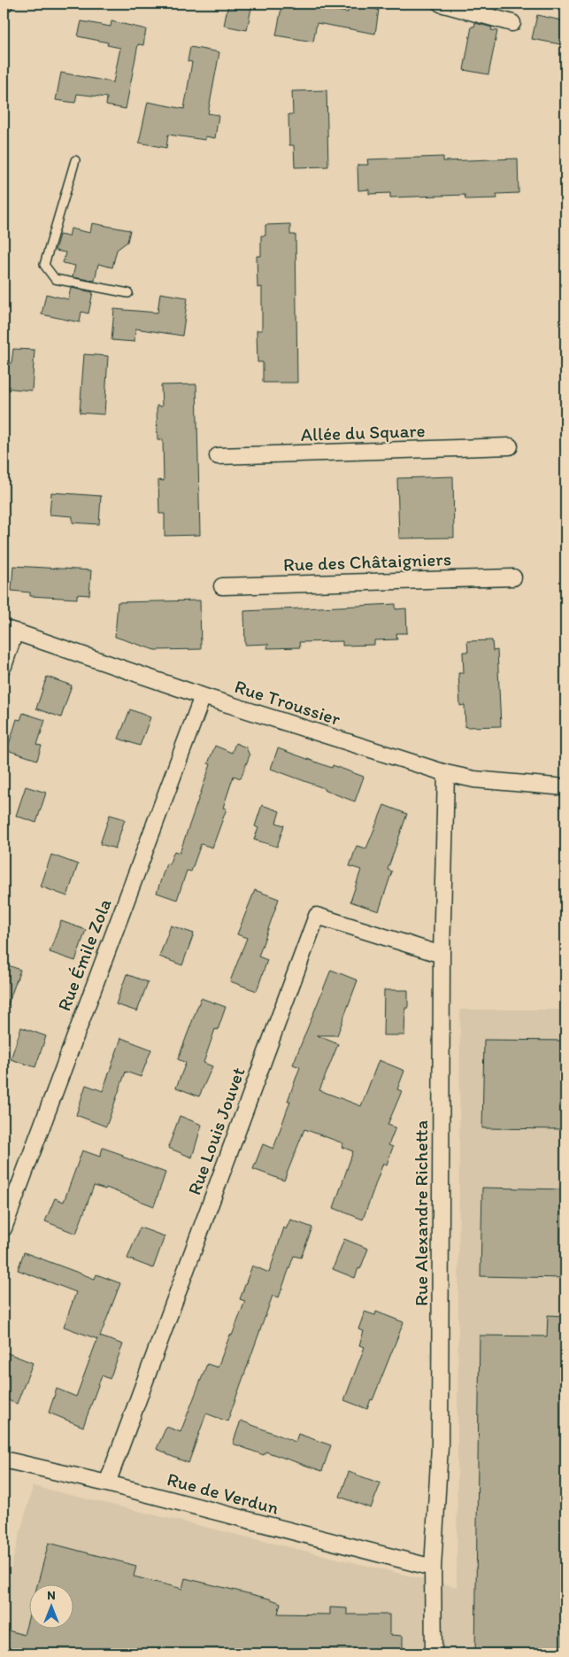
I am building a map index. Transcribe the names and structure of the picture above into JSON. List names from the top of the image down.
{
  "streets": {
    "street": [
      "Allée du Square",
      "Rue des Châtaigniers",
      "Rue Troussier",
      "Rue Émile Zola",
      "Rue Louis Jouvet",
      "Rue Alexandre Richetta",
      "Rue de Verdun"
    ]
  },
  "crossings": [
    ["Rue Troussier", "Rue Émile Zola"],
    ["Rue Troussier", "Rue Alexandre Richetta"],
    ["Rue Louis Jouvet", "Rue Alexandre Richetta"],
    ["Rue Louis Jouvet", "Rue de Verdun"],
    ["Rue Alexandre Richetta", "Rue de Verdun"]
  ],
  "north": "top"
}
